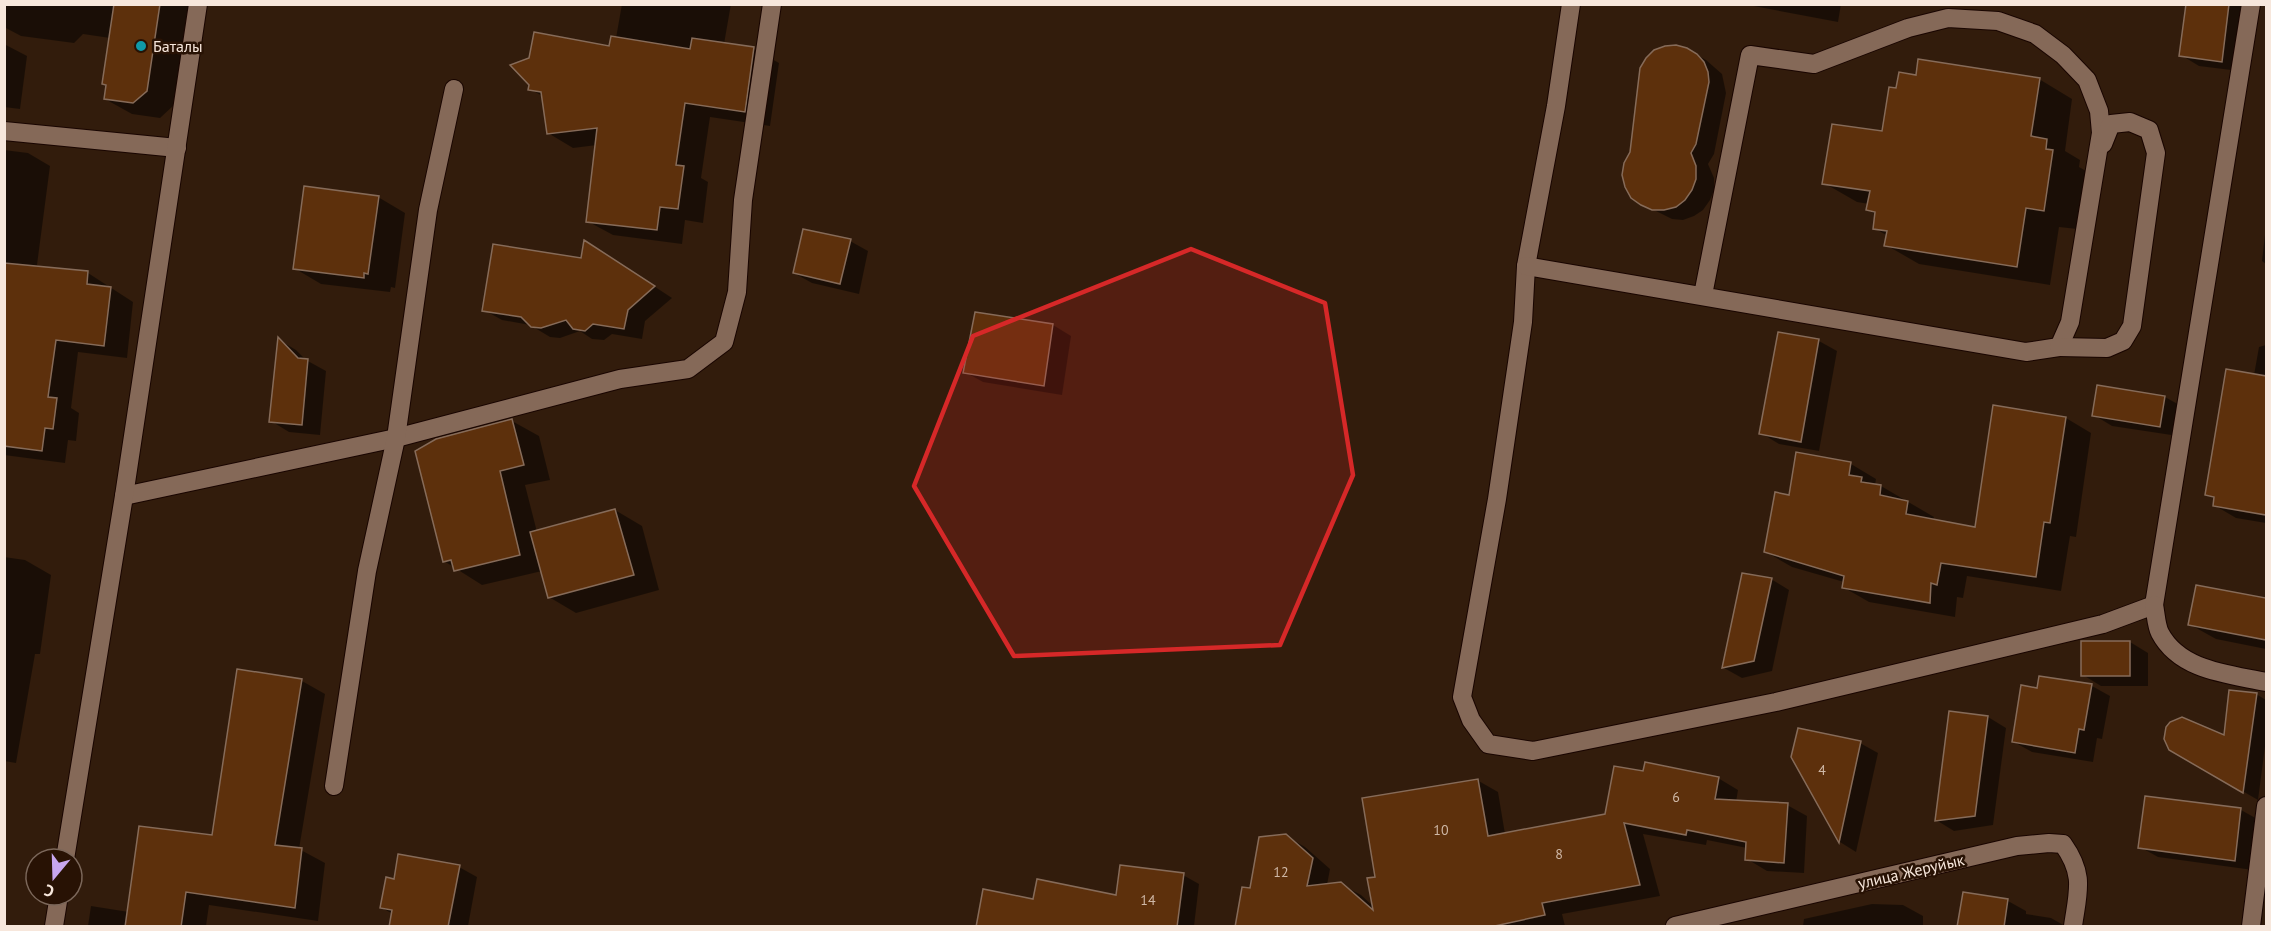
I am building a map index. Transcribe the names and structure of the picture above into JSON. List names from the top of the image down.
{
  "streets": {
    "street": ["улица Жеруйык"]
  },
  "places": ["Баталы"],
  "house_numbers": [
    "4",
    "6",
    "10",
    "8",
    "12",
    "14"
  ],
  "north": "bottom"
}
